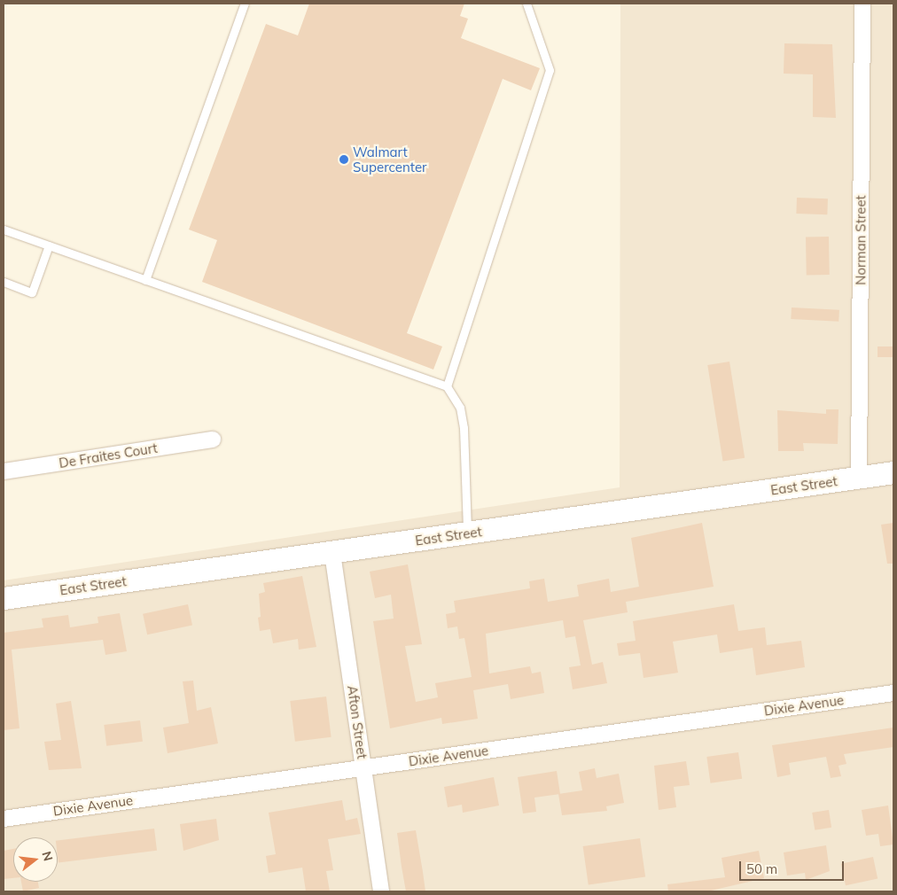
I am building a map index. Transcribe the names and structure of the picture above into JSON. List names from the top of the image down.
{
  "streets": {
    "street": [
      "Norman Street",
      "De Fraites Court",
      "East Street",
      "Dixie Avenue",
      "Afton Street"
    ]
  },
  "crossings": [
    ["Norman Street", "East Street"],
    ["East Street", "Afton Street"],
    ["Dixie Avenue", "Afton Street"]
  ],
  "places": ["Walmart Supercenter"],
  "scale_bar": "50 m",
  "north": "right"
}
